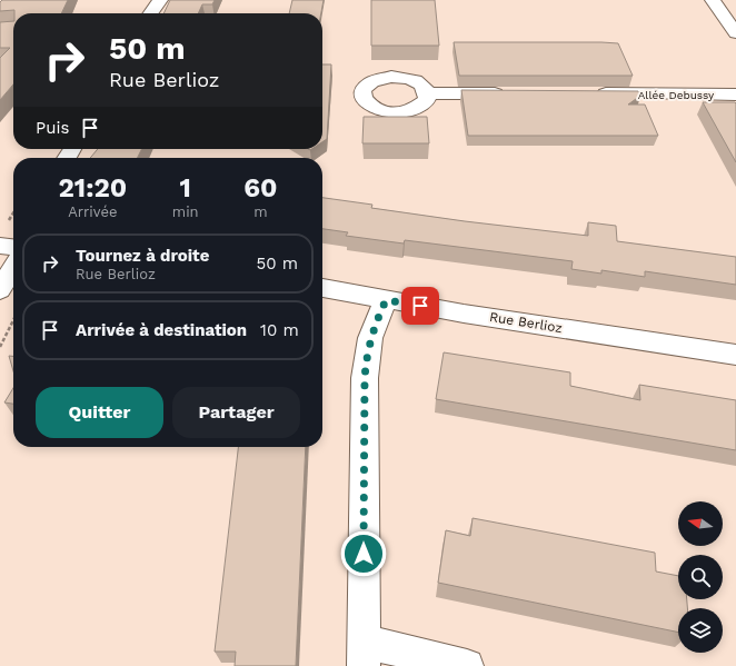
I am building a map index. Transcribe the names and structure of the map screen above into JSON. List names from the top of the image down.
{
  "streets": {
    "street": ["Allée Debussy", "Rue Berlioz"]
  },
  "north": "left",
  "page": {
    "turn": ["50 m", "Rue Berlioz"],
    "then": "Puis",
    "eta": [
      "21:20",
      "Arrivée",
      "1",
      "min",
      "60",
      "m"
    ],
    "list": [
      {
        "name": "Tournez à droite",
        "note": "Rue Berlioz",
        "value": "50 m"
      },
      {
        "name": "Arrivée à destination",
        "value": "10 m"
      }
    ],
    "buttons": ["Quitter", "Partager"]
  }
}
